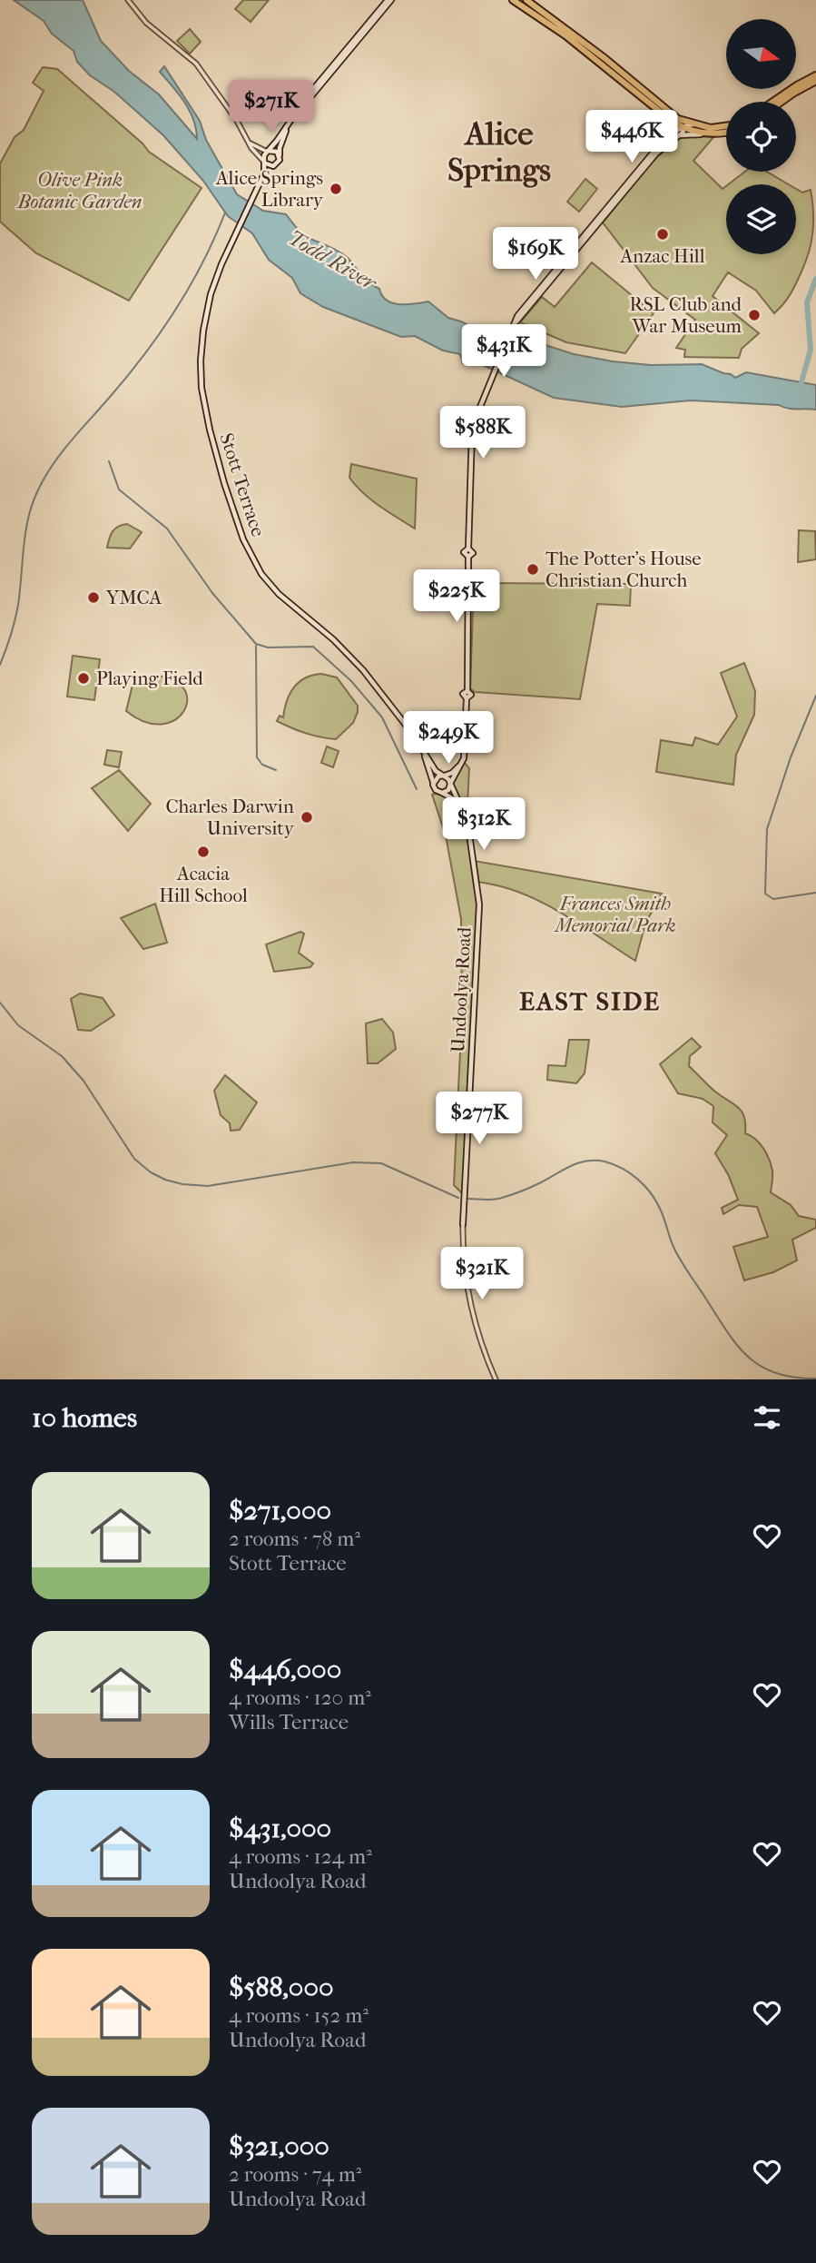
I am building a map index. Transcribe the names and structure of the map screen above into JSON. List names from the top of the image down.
{
  "streets": {
    "main road": ["Stott Terrace", "Undoolya Road"]
  },
  "crossings": [
    ["Stott Terrace", "Undoolya Road"]
  ],
  "districts": ["Alice Springs", "EAST SIDE"],
  "water": ["Todd River"],
  "parks": ["Olive Pink Botanic Garden", "Frances Smith Memorial Park"],
  "places": [
    "Alice Springs Library",
    "Anzac Hill",
    "RSL Club and War Museum",
    "The Potter's House Christian Church",
    "YMCA",
    "Playing Field",
    "Charles Darwin University",
    "Acacia Hill School"
  ],
  "north": "right",
  "page": {
    "price": [
      "$271K",
      "$446K",
      "$169K",
      "$431K",
      "$588K",
      "$225K",
      "$249K",
      "$312K",
      "$277K",
      "$321K"
    ],
    "heading": "10 homes",
    "list": [
      {
        "name": "$271,000",
        "note": "2 rooms · 78 m² · Stott Terrace"
      },
      {
        "name": "$446,000",
        "note": "4 rooms · 120 m² · Wills Terrace"
      },
      {
        "name": "$431,000",
        "note": "4 rooms · 124 m² · Undoolya Road"
      },
      {
        "name": "$588,000",
        "note": "4 rooms · 152 m² · Undoolya Road"
      },
      {
        "name": "$321,000",
        "note": "2 rooms · 74 m² · Undoolya Road"
      }
    ]
  }
}
